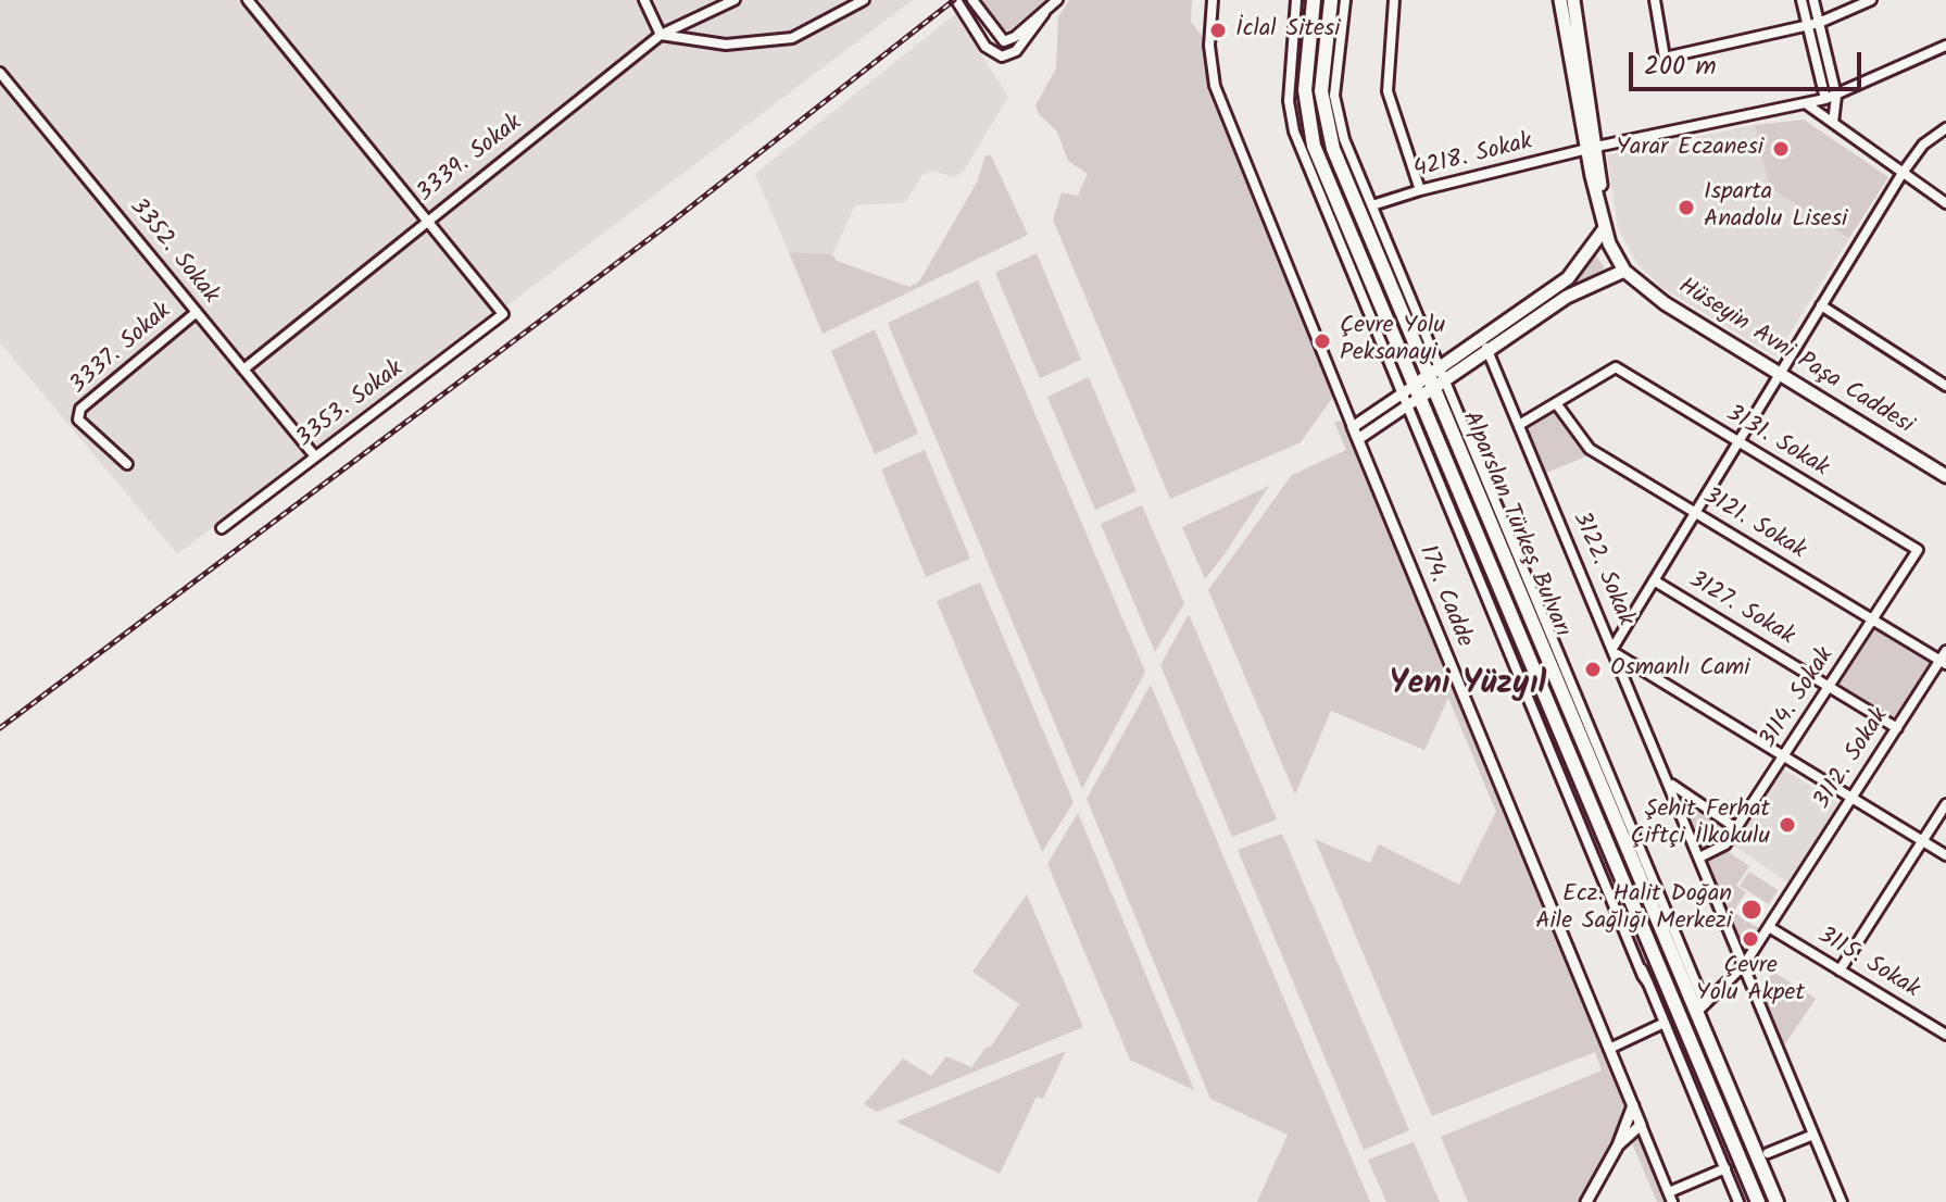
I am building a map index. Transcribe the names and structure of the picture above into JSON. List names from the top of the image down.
{
  "streets": {
    "highway": ["Alparslan Türkeş Bulvarı"],
    "main road": ["Hüseyin Avni Paşa Caddesi"],
    "street": [
      "4218. Sokak",
      "3339. Sokak",
      "3352. Sokak",
      "3337. Sokak",
      "3353. Sokak",
      "3131. Sokak",
      "3121. Sokak",
      "3122. Sokak",
      "174. Cadde",
      "3127. Sokak",
      "3114. Sokak",
      "3112. Sokak",
      "3115. Sokak"
    ]
  },
  "crossings": [
    ["3339. Sokak", "3352. Sokak"],
    ["3339. Sokak", "3353. Sokak"],
    ["3352. Sokak", "3337. Sokak"],
    ["3352. Sokak", "3353. Sokak"],
    ["3131. Sokak", "3121. Sokak"],
    ["3131. Sokak", "3114. Sokak"],
    ["Alparslan Türkeş Bulvarı", "3112. Sokak"],
    ["3121. Sokak", "3114. Sokak"],
    ["3121. Sokak", "3112. Sokak"],
    ["3122. Sokak", "3114. Sokak"],
    ["3122. Sokak", "3112. Sokak"],
    ["3127. Sokak", "3114. Sokak"],
    ["3127. Sokak", "3112. Sokak"],
    ["3112. Sokak", "3115. Sokak"]
  ],
  "districts": ["Yeni Yüzyıl"],
  "places": [
    "İclal Sitesi",
    "Yarar Eczanesi",
    "Isparta Anadolu Lisesi",
    "Çevre Yolu Peksanayi",
    "Osmanlı Cami",
    "Şehit Ferhat Çiftçi İlkokulu",
    "Ecz. Halit Doğan Aile Sağlığı Merkezi",
    "Çevre Yolu Akpet"
  ],
  "scale_bar": "200 m"
}
